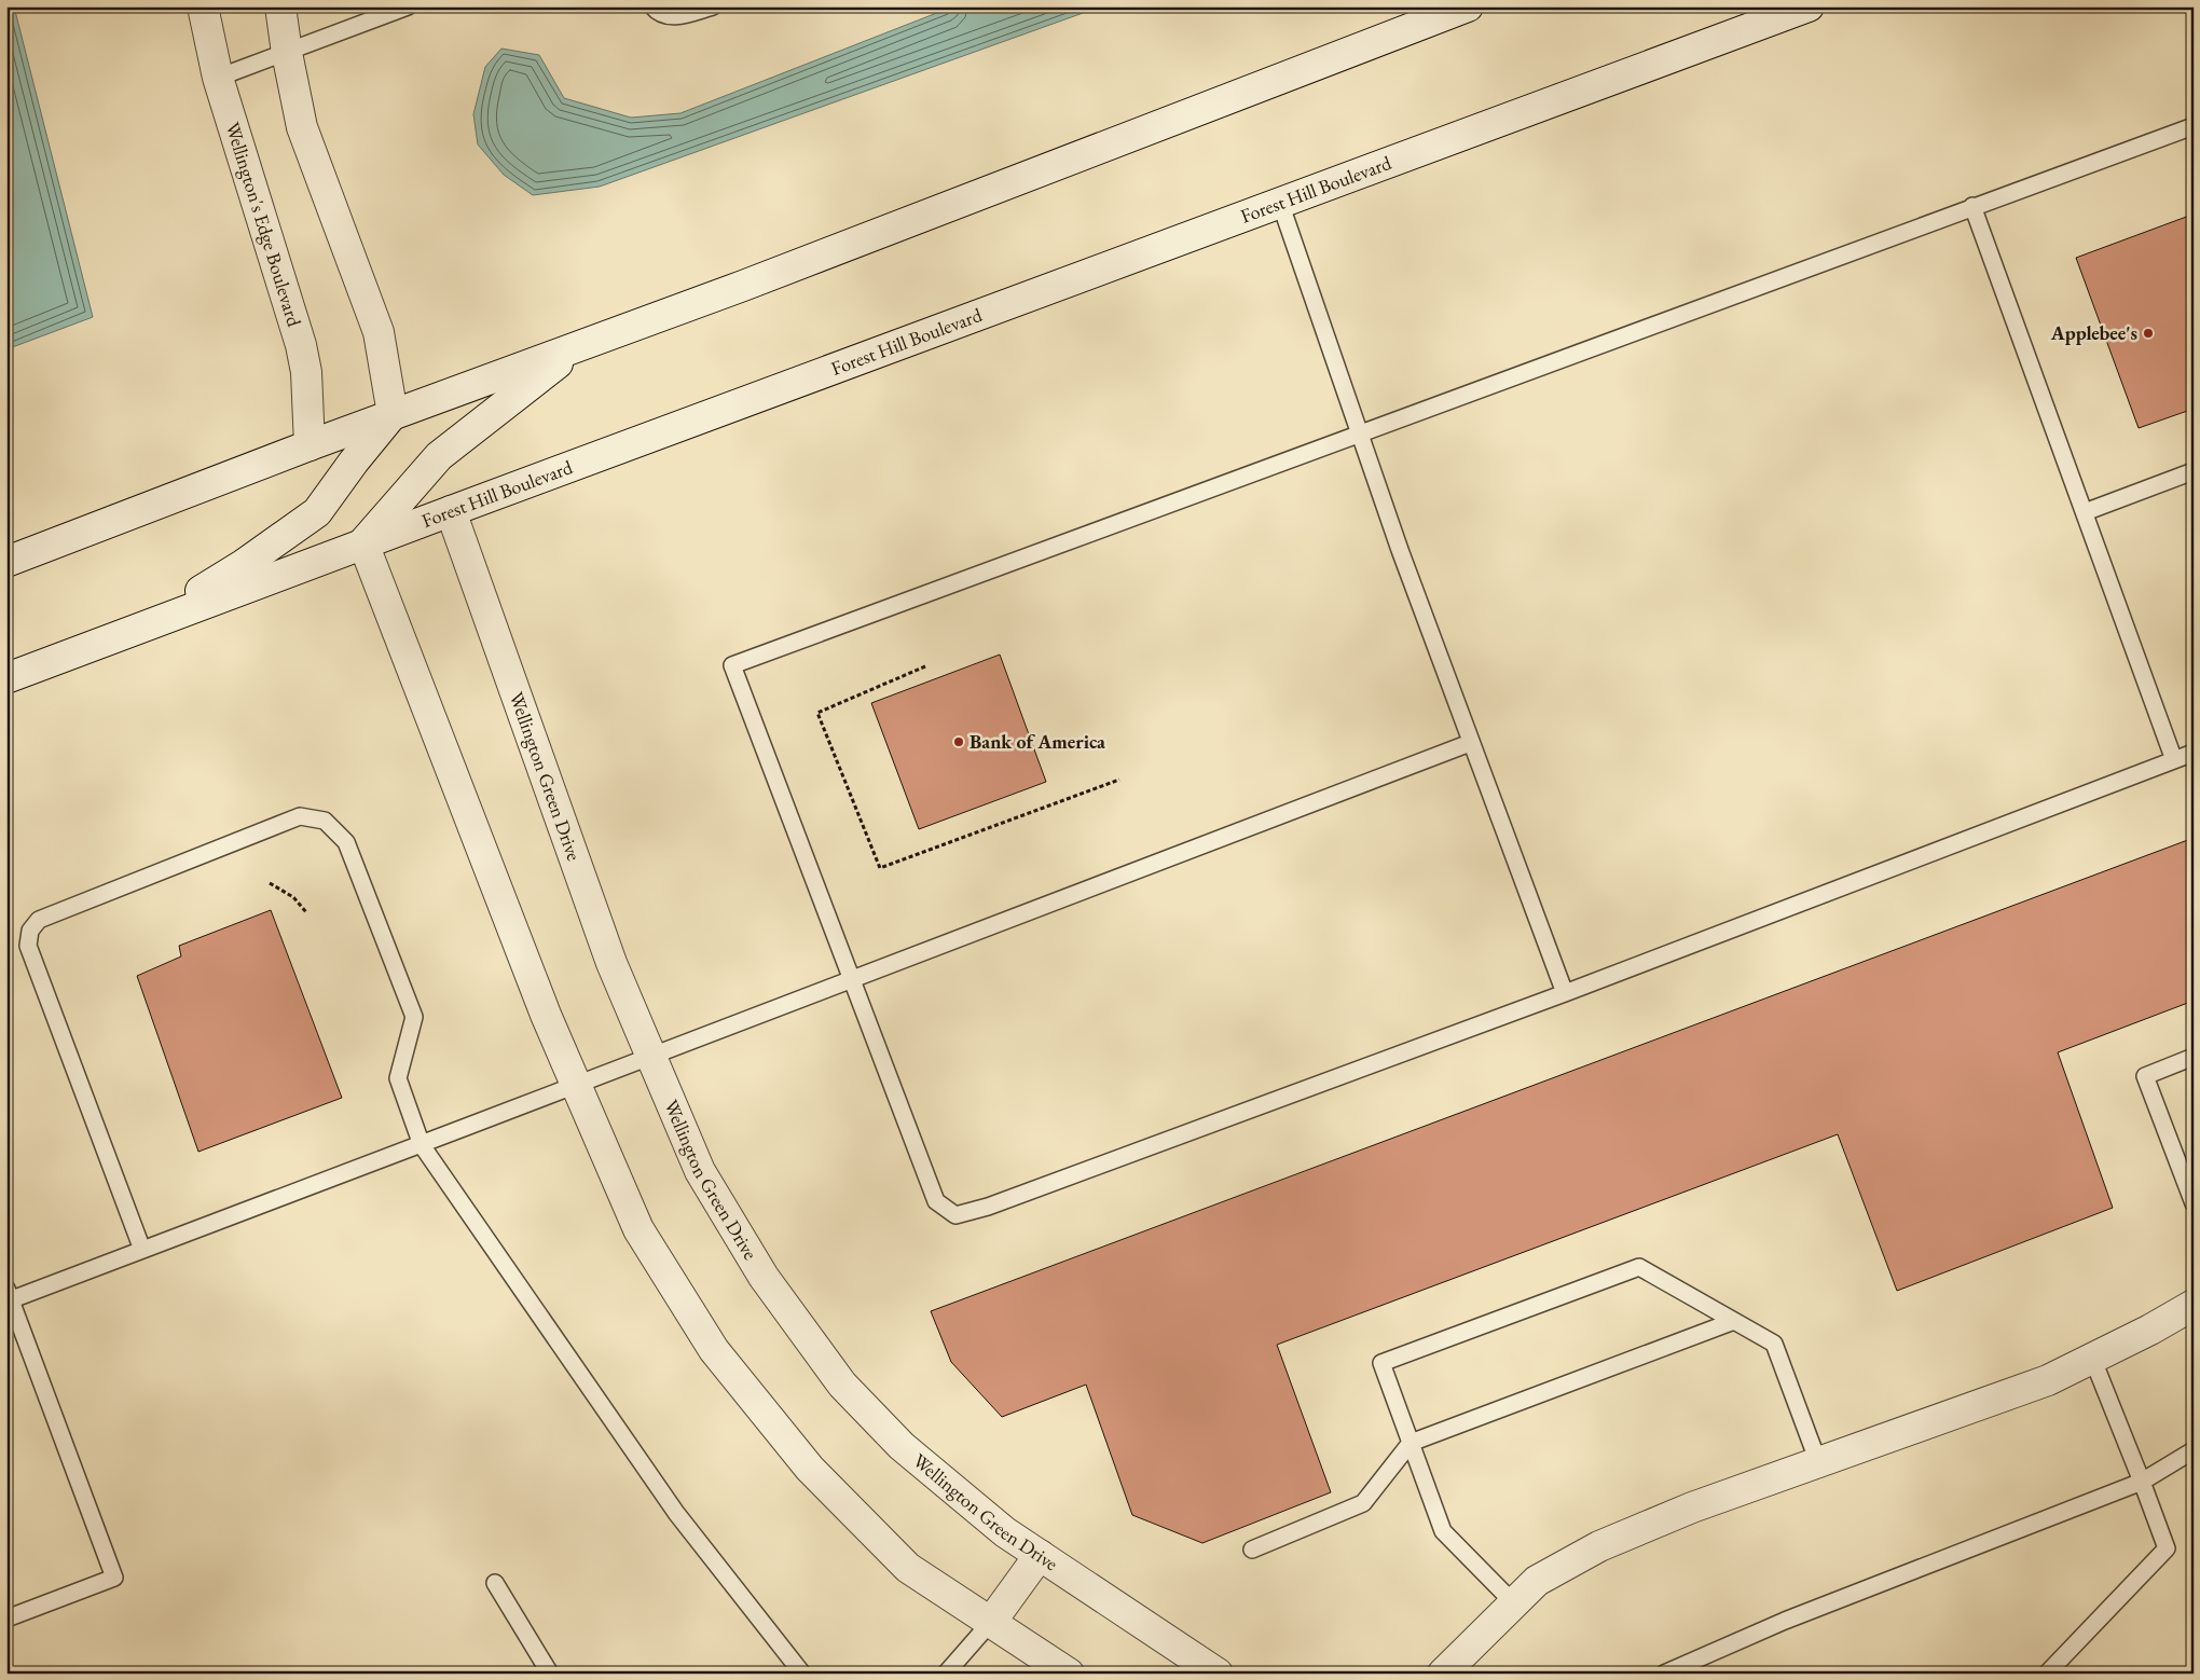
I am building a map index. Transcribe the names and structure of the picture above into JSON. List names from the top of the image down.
{
  "streets": {
    "street": ["Forest Hill Boulevard", "Wellington's Edge Boulevard", "Wellington Green Drive"]
  },
  "crossings": [
    ["Forest Hill Boulevard", "Wellington Green Drive"]
  ],
  "places": ["Applebee's", "Bank of America"]
}
